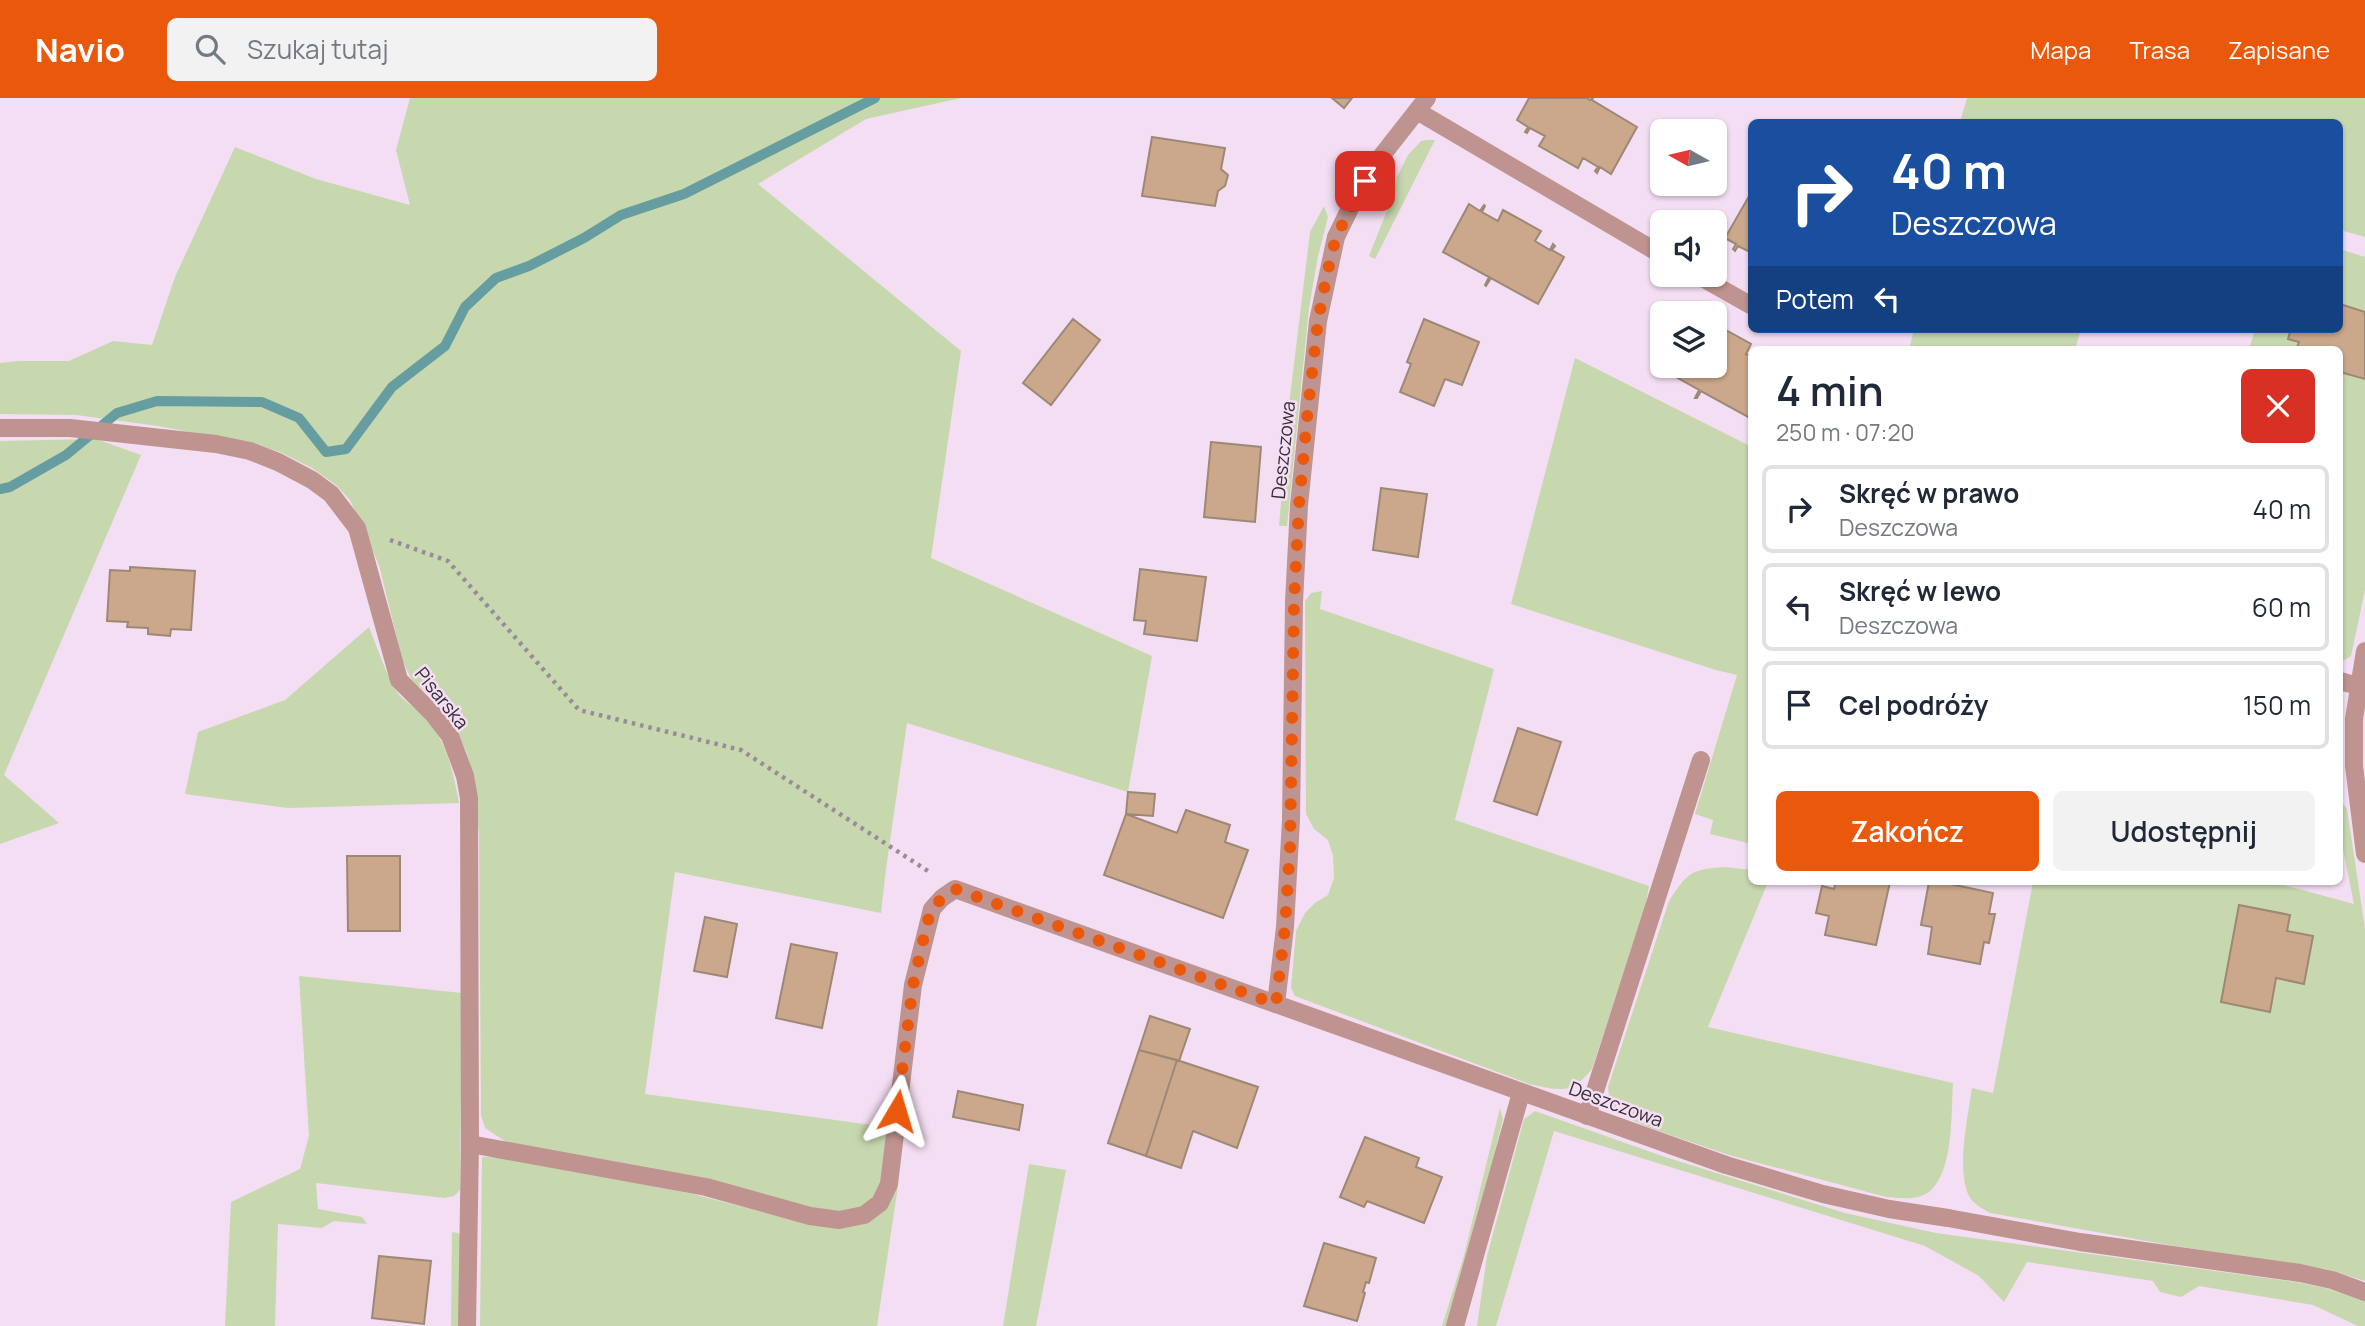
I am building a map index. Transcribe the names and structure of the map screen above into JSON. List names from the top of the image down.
{
  "streets": {
    "street": ["Deszczowa", "Pisarska"]
  },
  "north": "left",
  "page": {
    "header": "Navio",
    "search": "Szukaj tutaj",
    "nav": ["Mapa", "Trasa", "Zapisane"],
    "turn": ["40 m", "Deszczowa"],
    "then": "Potem",
    "heading": ["4 min", "250 m · 07:20"],
    "list": [
      {
        "name": "Skręć w prawo",
        "note": "Deszczowa",
        "value": "40 m"
      },
      {
        "name": "Skręć w lewo",
        "note": "Deszczowa",
        "value": "60 m"
      },
      {
        "name": "Cel podróży",
        "value": "150 m"
      }
    ],
    "buttons": ["Zakończ", "Udostępnij"]
  }
}
